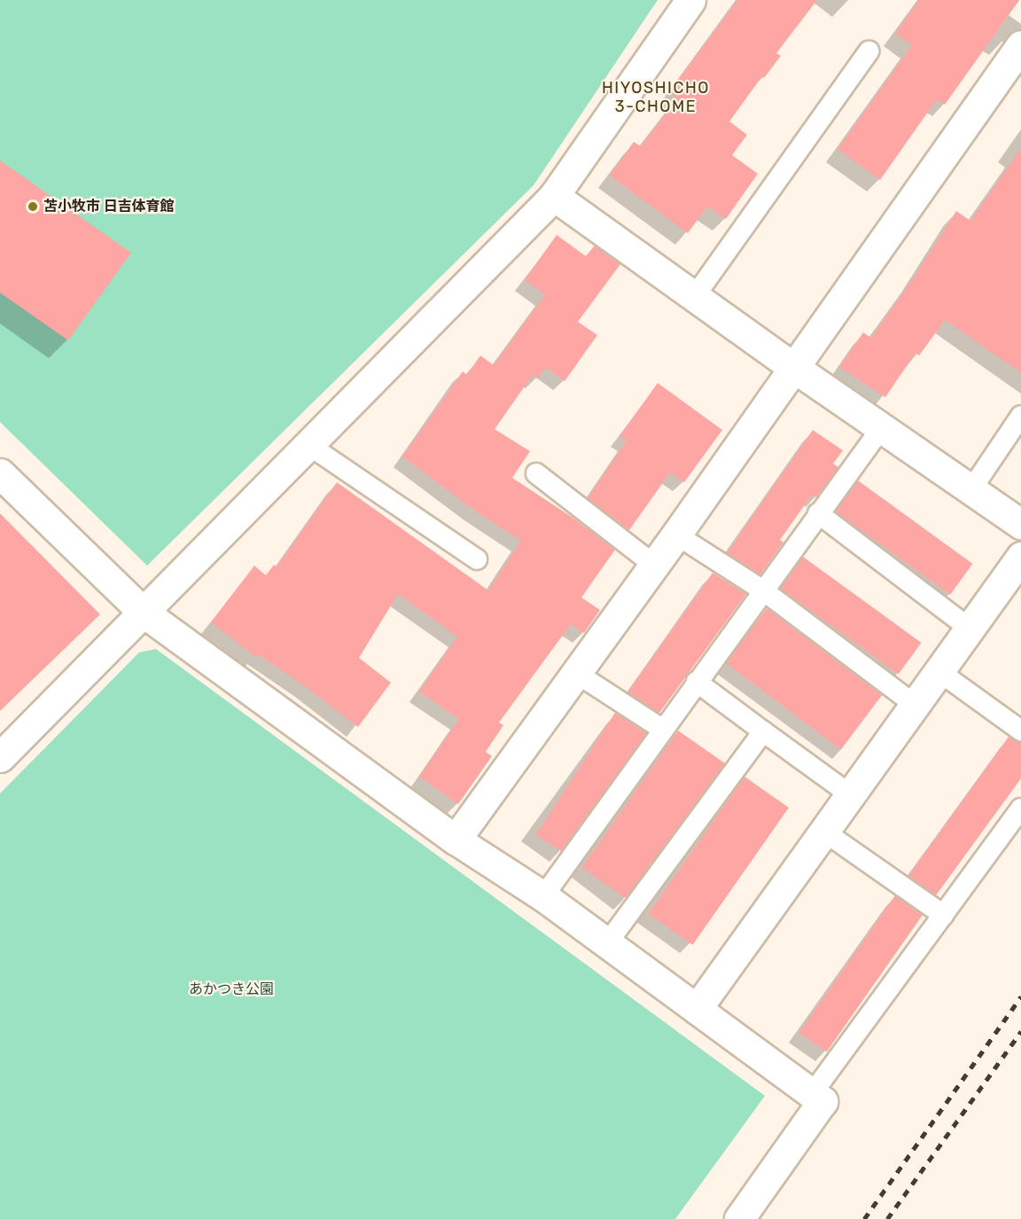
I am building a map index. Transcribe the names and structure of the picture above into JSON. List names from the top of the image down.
{
  "districts": ["HIYOSHICHO 3-CHOME"],
  "parks": ["あかつき公園"],
  "places": ["苫小牧市 日吉体育館"]
}
